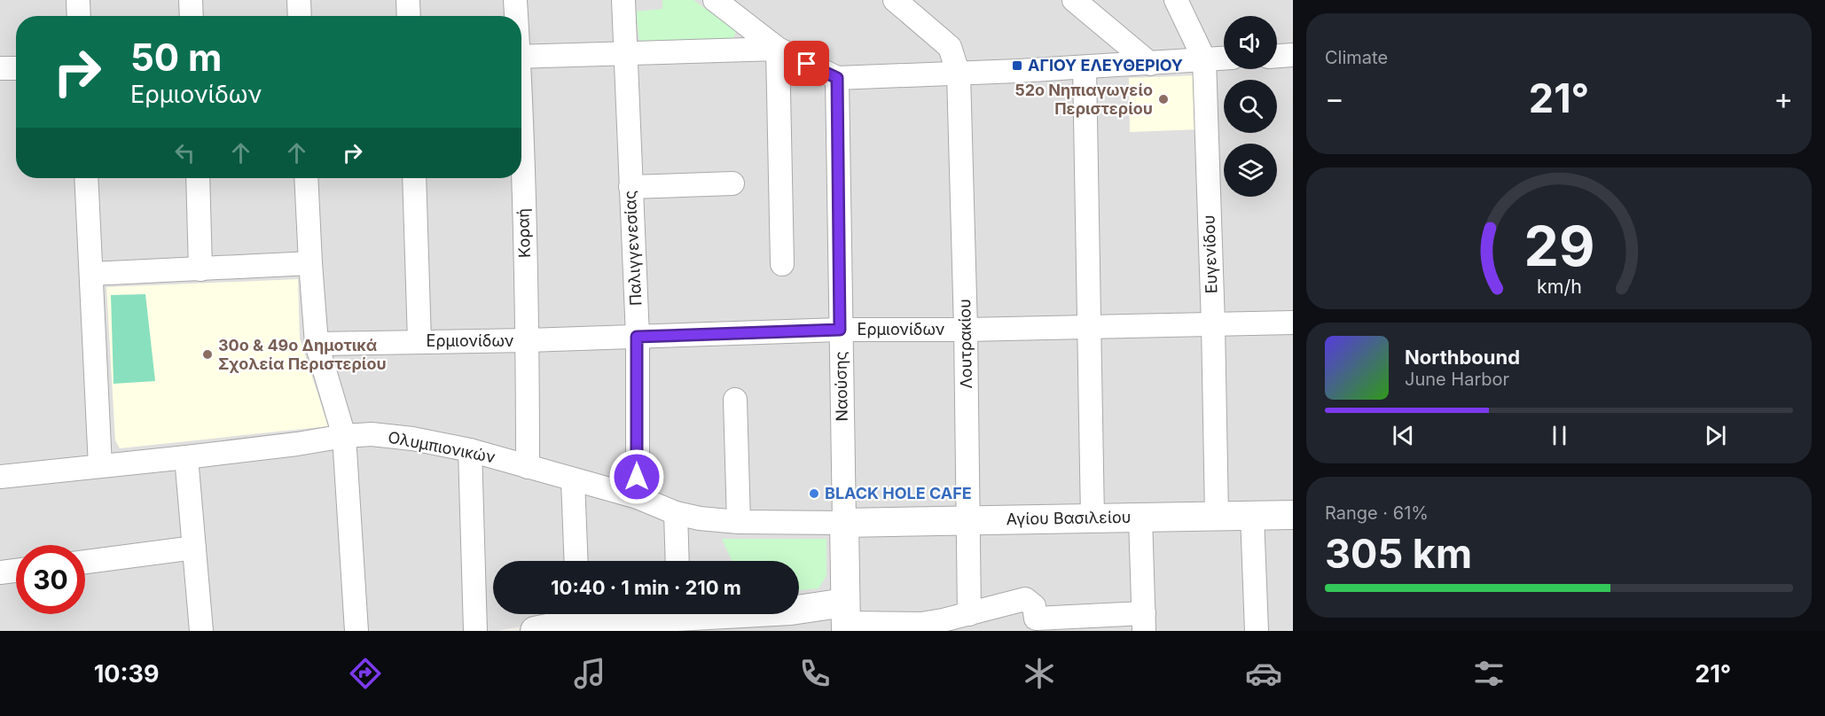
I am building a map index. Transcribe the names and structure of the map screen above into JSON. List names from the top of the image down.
{
  "streets": {
    "street": [
      "Κοραή",
      "Παλιγγενεσίας",
      "Ευγενίδου",
      "Ερμιονίδων",
      "Λουτρακίου",
      "Ναούσης",
      "Ολυμπιονικών",
      "Αγίου Βασιλείου"
    ]
  },
  "crossings": [
    ["Κοραή", "Ερμιονίδων"],
    ["Κοραή", "Ολυμπιονικών"],
    ["Παλιγγενεσίας", "Ερμιονίδων"],
    ["Παλιγγενεσίας", "Ολυμπιονικών"],
    ["Ευγενίδου", "Ερμιονίδων"],
    ["Ευγενίδου", "Αγίου Βασιλείου"],
    ["Ερμιονίδων", "Λουτρακίου"],
    ["Ερμιονίδων", "Ναούσης"],
    ["Λουτρακίου", "Αγίου Βασιλείου"],
    ["Ναούσης", "Ολυμπιονικών"],
    ["Ναούσης", "Αγίου Βασιλείου"],
    ["Ολυμπιονικών", "Αγίου Βασιλείου"]
  ],
  "places": {
    "transit": ["ΑΓΙΟΥ ΕΛΕΥΘΕΡΙΟΥ"],
    "other": ["52ο Νηπιαγωγείο Περιστερίου", "30ο & 49ο Δημοτικά Σχολεία Περιστερίου", "BLACK HOLE CAFE"]
  },
  "page": {
    "tile": [
      "Climate",
      ["Range · 61%", "305 km"]
    ],
    "turn": ["50 m", "Ερμιονίδων"],
    "heat": ["−", "21°", "+"],
    "song": ["Northbound", "June Harbor"],
    "limit": "30",
    "trip": "10:40 · 1 min · 210 m",
    "tabs": ["10:39", "21°"],
    "gauge": ["29", "km/h"]
  }
}
